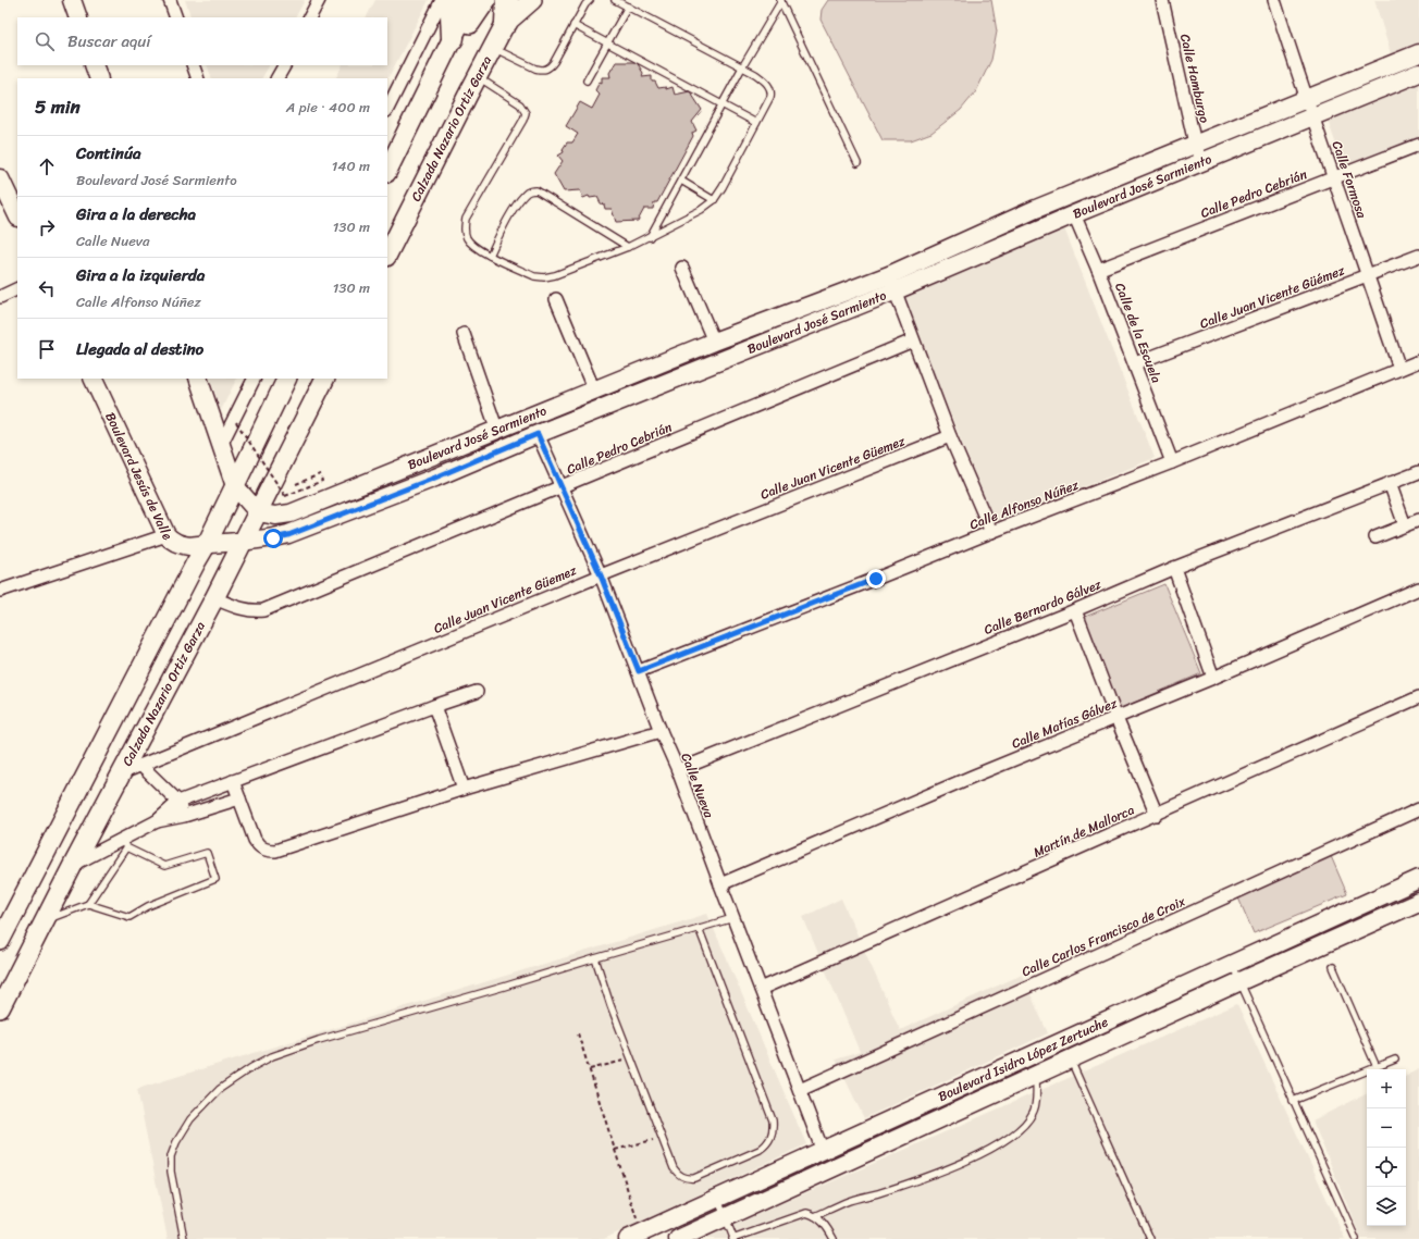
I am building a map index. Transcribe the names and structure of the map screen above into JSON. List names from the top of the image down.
{
  "streets": {
    "main road": ["Calzada Nazario Ortiz Garza"],
    "street": [
      "Calle Hamburgo",
      "Calle Formosa",
      "Boulevard José Sarmiento",
      "Calle Pedro Cebrián",
      "Calle Juan Vicente Güémez",
      "Calle de la Escuela",
      "Calle Juan Vicente Güemez",
      "Boulevard Jesús de Valle",
      "Calle Alfonso Núñez",
      "Calle Bernardo Gálvez",
      "Calle Matías Gálvez",
      "Calle Nueva",
      "Martín de Mallorca",
      "Calle Carlos Francisco de Croix",
      "Boulevard Isidro López Zertuche"
    ]
  },
  "crossings": [
    ["Calle Hamburgo", "Boulevard José Sarmiento"],
    ["Calzada Nazario Ortiz Garza", "Boulevard José Sarmiento"],
    ["Calzada Nazario Ortiz Garza", "Calle Pedro Cebrián"],
    ["Calzada Nazario Ortiz Garza", "Calle Juan Vicente Güemez"],
    ["Calle Formosa", "Boulevard José Sarmiento"],
    ["Calle Formosa", "Calle Pedro Cebrián"],
    ["Calle Formosa", "Calle Juan Vicente Güémez"],
    ["Calle Formosa", "Calle Alfonso Núñez"],
    ["Boulevard José Sarmiento", "Calle de la Escuela"],
    ["Boulevard José Sarmiento", "Boulevard Jesús de Valle"],
    ["Boulevard José Sarmiento", "Calle Nueva"],
    ["Calle Pedro Cebrián", "Calle de la Escuela"],
    ["Calle Pedro Cebrián", "Calle Nueva"],
    ["Calle Juan Vicente Güémez", "Calle de la Escuela"],
    ["Calle de la Escuela", "Calle Alfonso Núñez"],
    ["Calle Juan Vicente Güemez", "Calle Nueva"],
    ["Calle Alfonso Núñez", "Calle Nueva"],
    ["Calle Bernardo Gálvez", "Calle Nueva"],
    ["Calle Matías Gálvez", "Calle Nueva"],
    ["Calle Nueva", "Martín de Mallorca"],
    ["Calle Nueva", "Calle Carlos Francisco de Croix"],
    ["Calle Nueva", "Boulevard Isidro López Zertuche"]
  ],
  "page": {
    "search": "Buscar aquí",
    "heading": ["5 min", "A pie · 400 m"],
    "list": [
      ["Continúa", "Boulevard José Sarmiento", "140 m"],
      ["Gira a la derecha", "Calle Nueva", "130 m"],
      ["Gira a la izquierda", "Calle Alfonso Núñez", "130 m"],
      "Llegada al destino"
    ],
    "map_buttons": ["+", "−"]
  }
}
